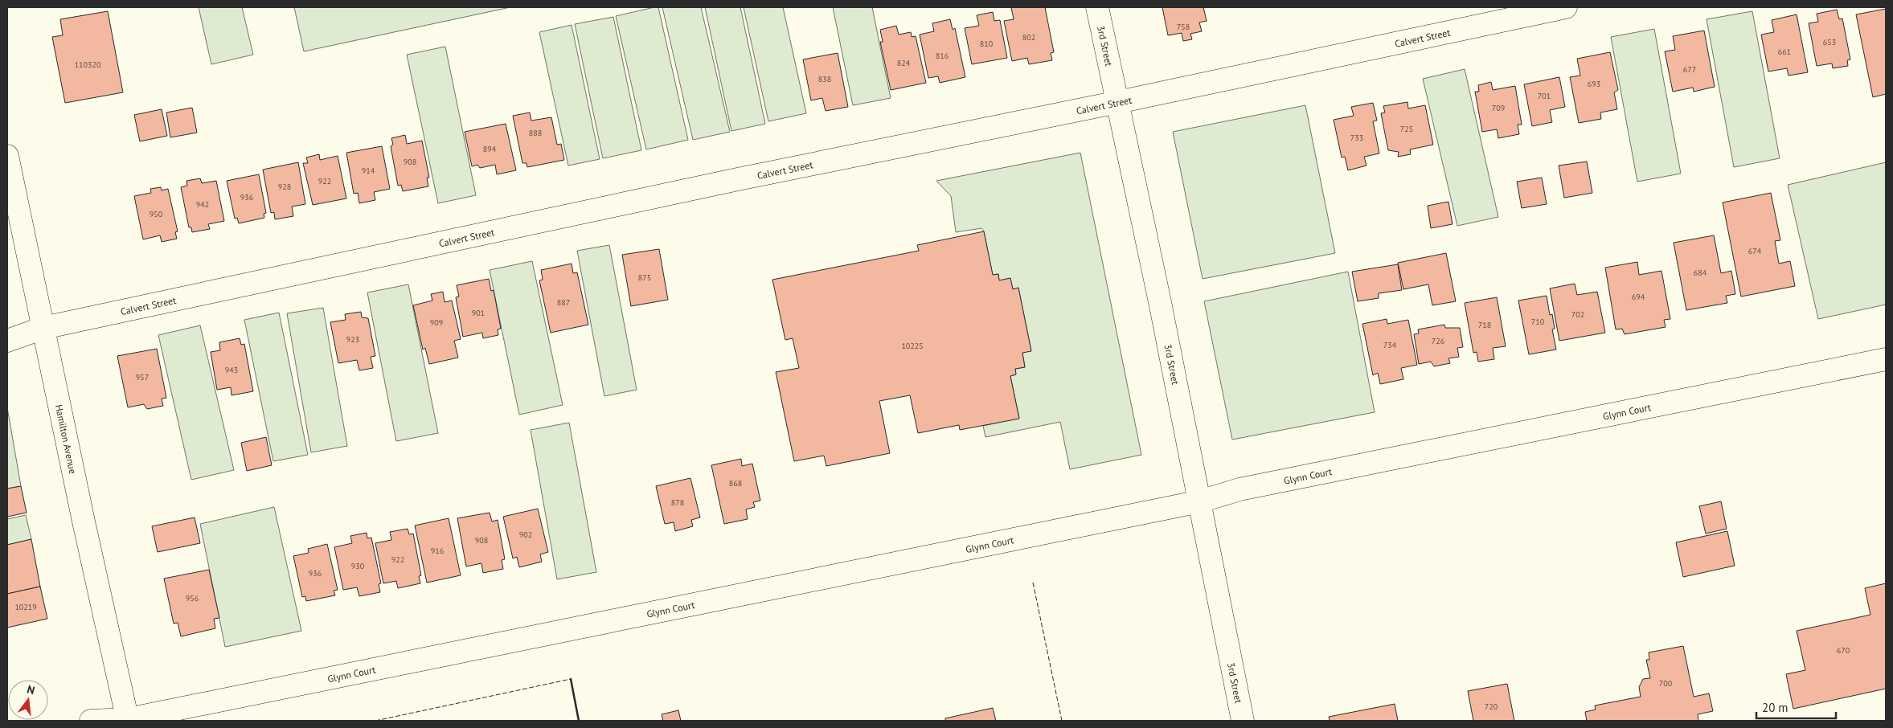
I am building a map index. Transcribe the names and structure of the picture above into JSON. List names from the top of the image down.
{
  "streets": {
    "street": [
      "Calvert Street",
      "3rd Street",
      "Glynn Court",
      "Hamilton Avenue"
    ]
  },
  "crossings": [
    ["Calvert Street", "3rd Street"],
    ["Calvert Street", "Hamilton Avenue"],
    ["3rd Street", "Glynn Court"],
    ["Glynn Court", "Hamilton Avenue"]
  ],
  "house_numbers": [
    "758",
    "802",
    "653",
    "810",
    "661",
    "816",
    "824",
    "110320",
    "677",
    "838",
    "693",
    "701",
    "709",
    "725",
    "888",
    "733",
    "894",
    "908",
    "914",
    "922",
    "928",
    "936",
    "942",
    "950",
    "674",
    "684",
    "875",
    "694",
    "887",
    "901",
    "702",
    "710",
    "909",
    "718",
    "923",
    "726",
    "734",
    "10225",
    "943",
    "957",
    "868",
    "878",
    "902",
    "908",
    "916",
    "922",
    "930",
    "936",
    "956",
    "10219",
    "670",
    "700",
    "720"
  ],
  "scale_bar": "20 m",
  "north": "top"
}
